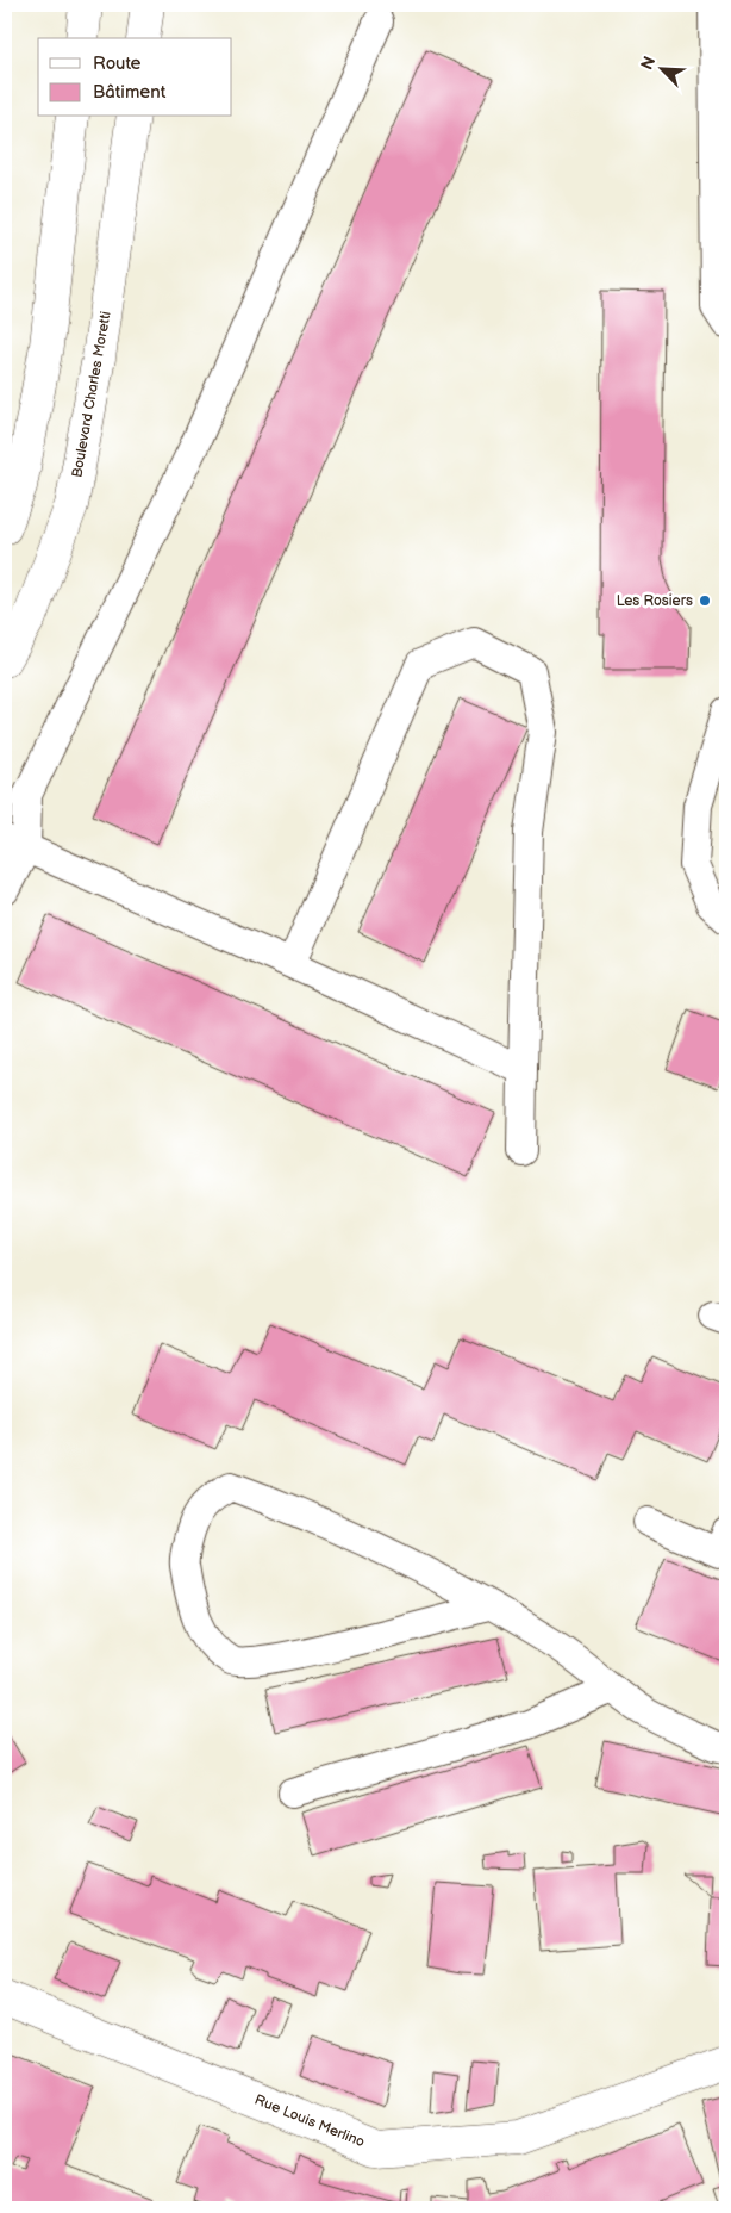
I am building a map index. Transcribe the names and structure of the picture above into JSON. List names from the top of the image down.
{
  "streets": {
    "street": ["Boulevard Charles Moretti", "Rue Louis Merlino"]
  },
  "places": ["Les Rosiers"],
  "legend": ["Route", "Bâtiment"],
  "north": "top left"
}
